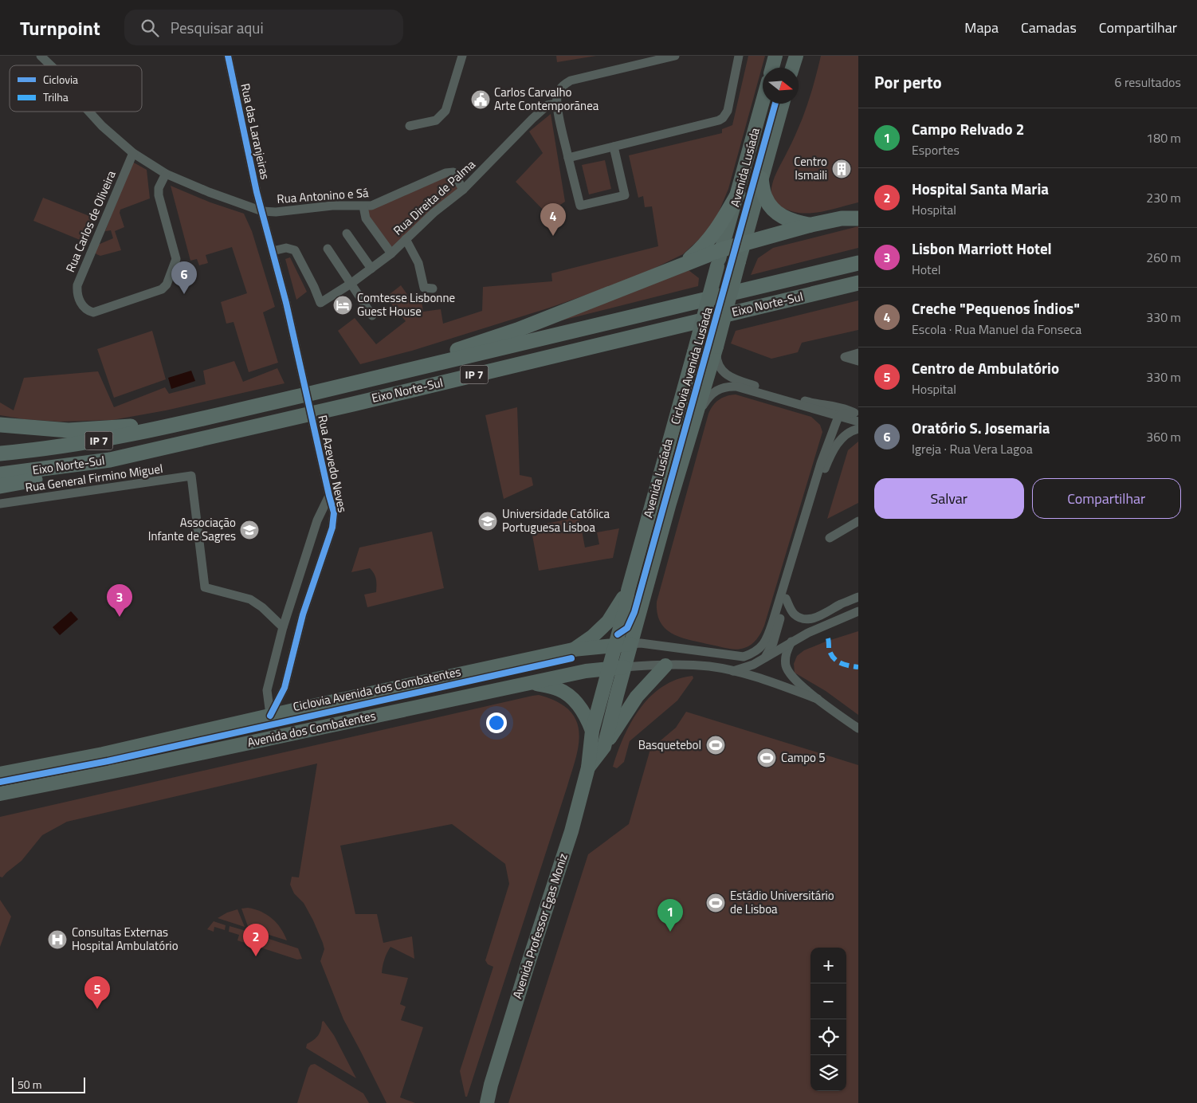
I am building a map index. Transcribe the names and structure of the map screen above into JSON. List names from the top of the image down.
{
  "streets": {
    "highway": ["Eixo Norte-Sul", "IP 7"],
    "main road": ["Avenida Lusíada", "Avenida dos Combatentes", "Avenida Professor Egas Moniz"],
    "street": [
      "Rua das Laranjeiras",
      "Rua Antonino e Sá",
      "Rua Direita de Palma",
      "Rua Carlos de Oliveira",
      "Rua Azevedo Neves",
      "Rua General Firmino Miguel"
    ],
    "cycle path": ["Ciclovia Avenida Lusíada", "Ciclovia Avenida dos Combatentes"]
  },
  "crossings": [
    ["Rua das Laranjeiras", "Rua Antonino e Sá"],
    ["Rua das Laranjeiras", "Rua Azevedo Neves"],
    ["Avenida Lusíada", "Avenida dos Combatentes"],
    ["Avenida Lusíada", "Avenida Professor Egas Moniz"],
    ["Rua Antonino e Sá", "Rua Direita de Palma"],
    ["Rua Antonino e Sá", "Rua Carlos de Oliveira"],
    ["Rua Antonino e Sá", "Rua Azevedo Neves"],
    ["Rua Direita de Palma", "Rua Azevedo Neves"],
    ["Rua Azevedo Neves", "Rua General Firmino Miguel"],
    ["Rua Azevedo Neves", "Avenida dos Combatentes"],
    ["Avenida dos Combatentes", "Avenida Professor Egas Moniz"]
  ],
  "places": {
    "public building": ["Carlos Carvalho Arte Contemporãnea"],
    "building": ["Centro Ismaili"],
    "hotel": ["Comtesse Lisbonne Guest House"],
    "school or university": ["Universidade Católica Portuguesa Lisboa", "Associação Infante de Sagres"],
    "sports": ["Basquetebol", "Campo 5", "Estádio Universitário de Lisboa"],
    "hospital": ["Consultas Externas Hospital Ambulatório"]
  },
  "legend": ["Ciclovia", "Trilha"],
  "scale_bar": "50 m",
  "north": "right",
  "page": {
    "header": "Turnpoint",
    "search": "Pesquisar aqui",
    "nav": ["Mapa", "Camadas", "Compartilhar"],
    "heading": ["Por perto", "6 resultados"],
    "list": [
      {
        "mark": "1",
        "name": "Campo Relvado 2",
        "note": "Esportes",
        "value": "180 m"
      },
      {
        "mark": "2",
        "name": "Hospital Santa Maria",
        "note": "Hospital",
        "value": "230 m"
      },
      {
        "mark": "3",
        "name": "Lisbon Marriott Hotel",
        "note": "Hotel",
        "value": "260 m"
      },
      {
        "mark": "4",
        "name": "Creche \"Pequenos Índios\"",
        "note": "Escola · Rua Manuel da Fonseca",
        "value": "330 m"
      },
      {
        "mark": "5",
        "name": "Centro de Ambulatório",
        "note": "Hospital",
        "value": "330 m"
      },
      {
        "mark": "6",
        "name": "Oratório S. Josemaria",
        "note": "Igreja · Rua Vera Lagoa",
        "value": "360 m"
      }
    ],
    "pins": [
      "4",
      "6",
      "3",
      "1",
      "2",
      "5"
    ],
    "buttons": ["Salvar", "Compartilhar"],
    "map_buttons": ["+", "−"],
    "scale": "50 m"
  }
}
